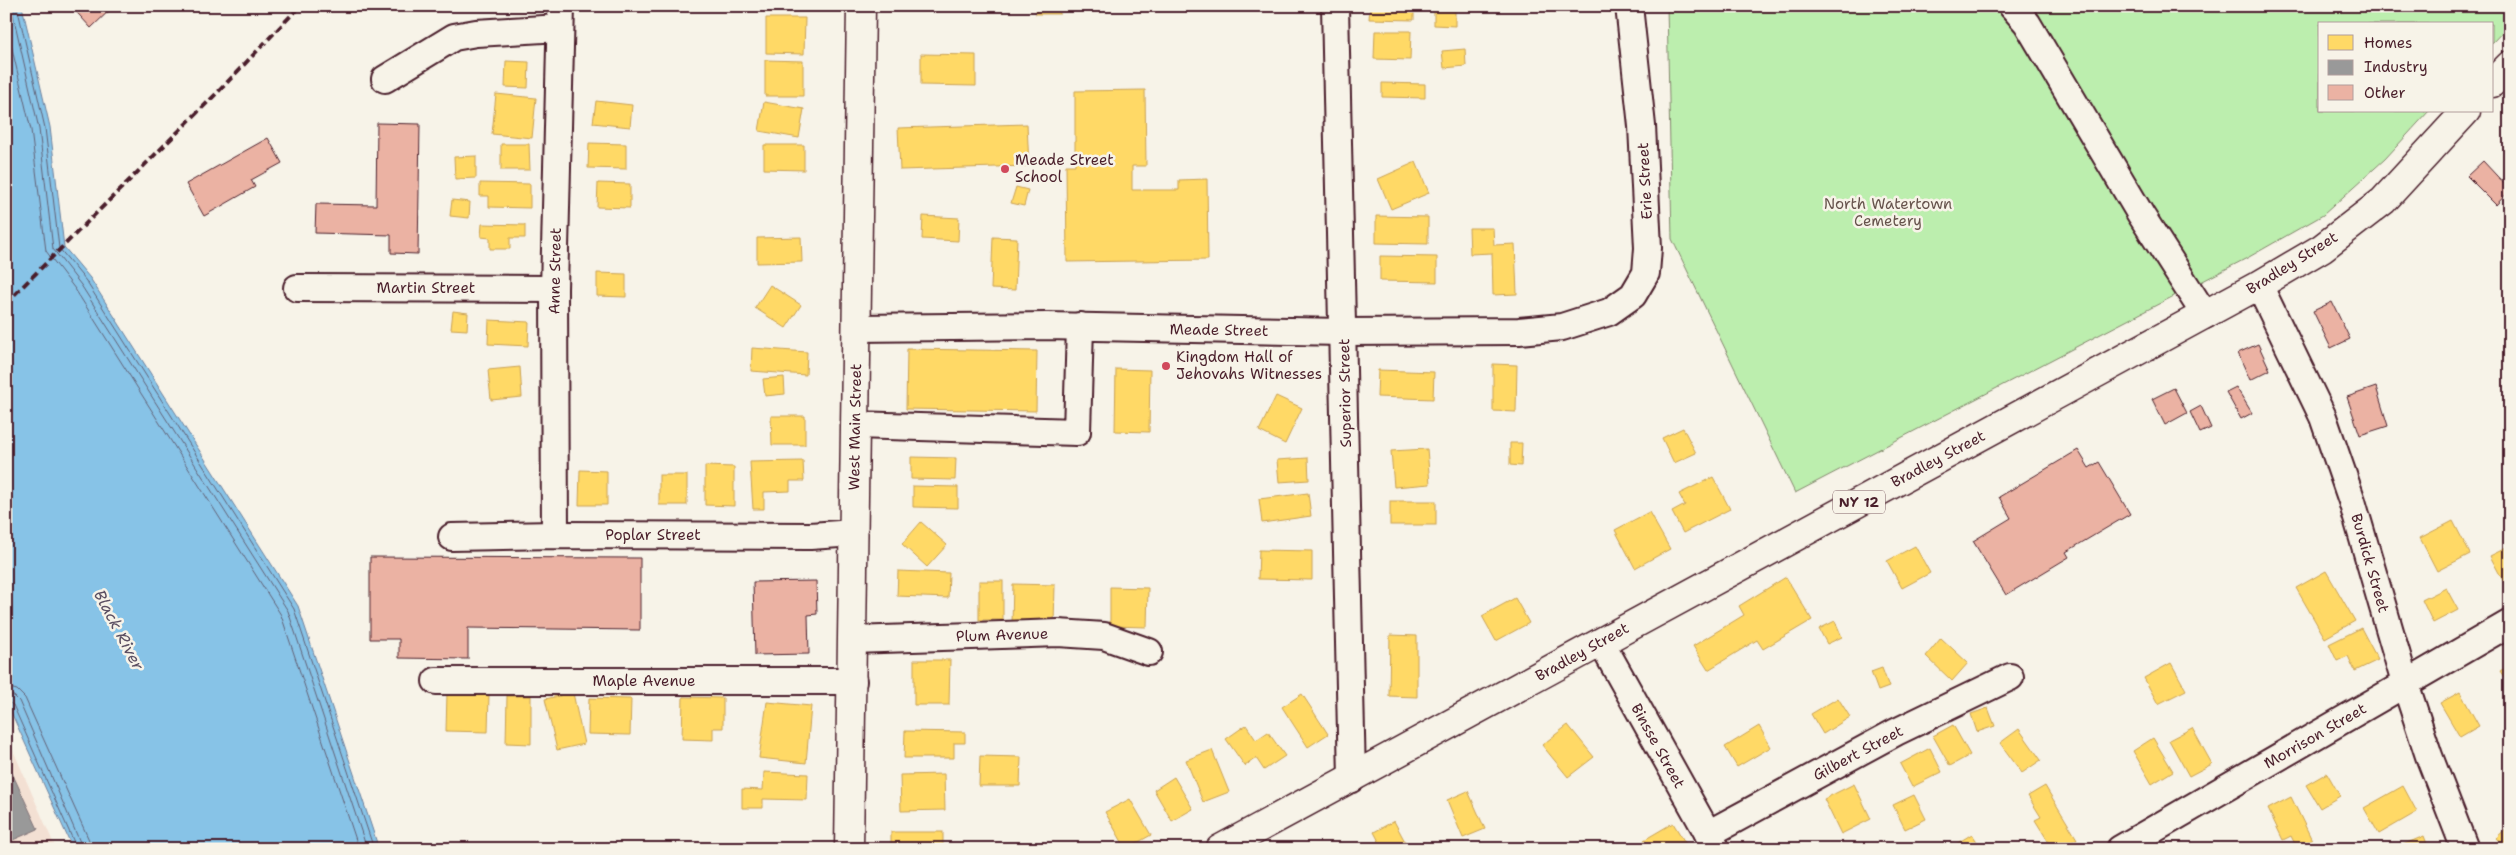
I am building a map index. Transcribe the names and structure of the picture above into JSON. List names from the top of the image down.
{
  "streets": {
    "main road": ["Bradley Street", "West Main Street", "NY 12"],
    "street": [
      "Erie Street",
      "Anne Street",
      "Martin Street",
      "Meade Street",
      "Superior Street",
      "Poplar Street",
      "Burdick Street",
      "Plum Avenue",
      "Maple Avenue",
      "Morrison Street",
      "Binsse Street",
      "Gilbert Street"
    ]
  },
  "crossings": [
    ["Erie Street", "Meade Street"],
    ["Bradley Street", "Superior Street"],
    ["Bradley Street", "Burdick Street"],
    ["Bradley Street", "Binsse Street"],
    ["Anne Street", "Martin Street"],
    ["Anne Street", "Poplar Street"],
    ["Meade Street", "Superior Street"],
    ["Meade Street", "West Main Street"],
    ["West Main Street", "Poplar Street"],
    ["West Main Street", "Plum Avenue"],
    ["West Main Street", "Maple Avenue"],
    ["Burdick Street", "Morrison Street"],
    ["Binsse Street", "Gilbert Street"]
  ],
  "water": ["Black River"],
  "parks": ["North Watertown Cemetery"],
  "places": ["Meade Street School", "Kingdom Hall of Jehovahs Witnesses"],
  "legend": ["Homes", "Industry", "Other"]
}
